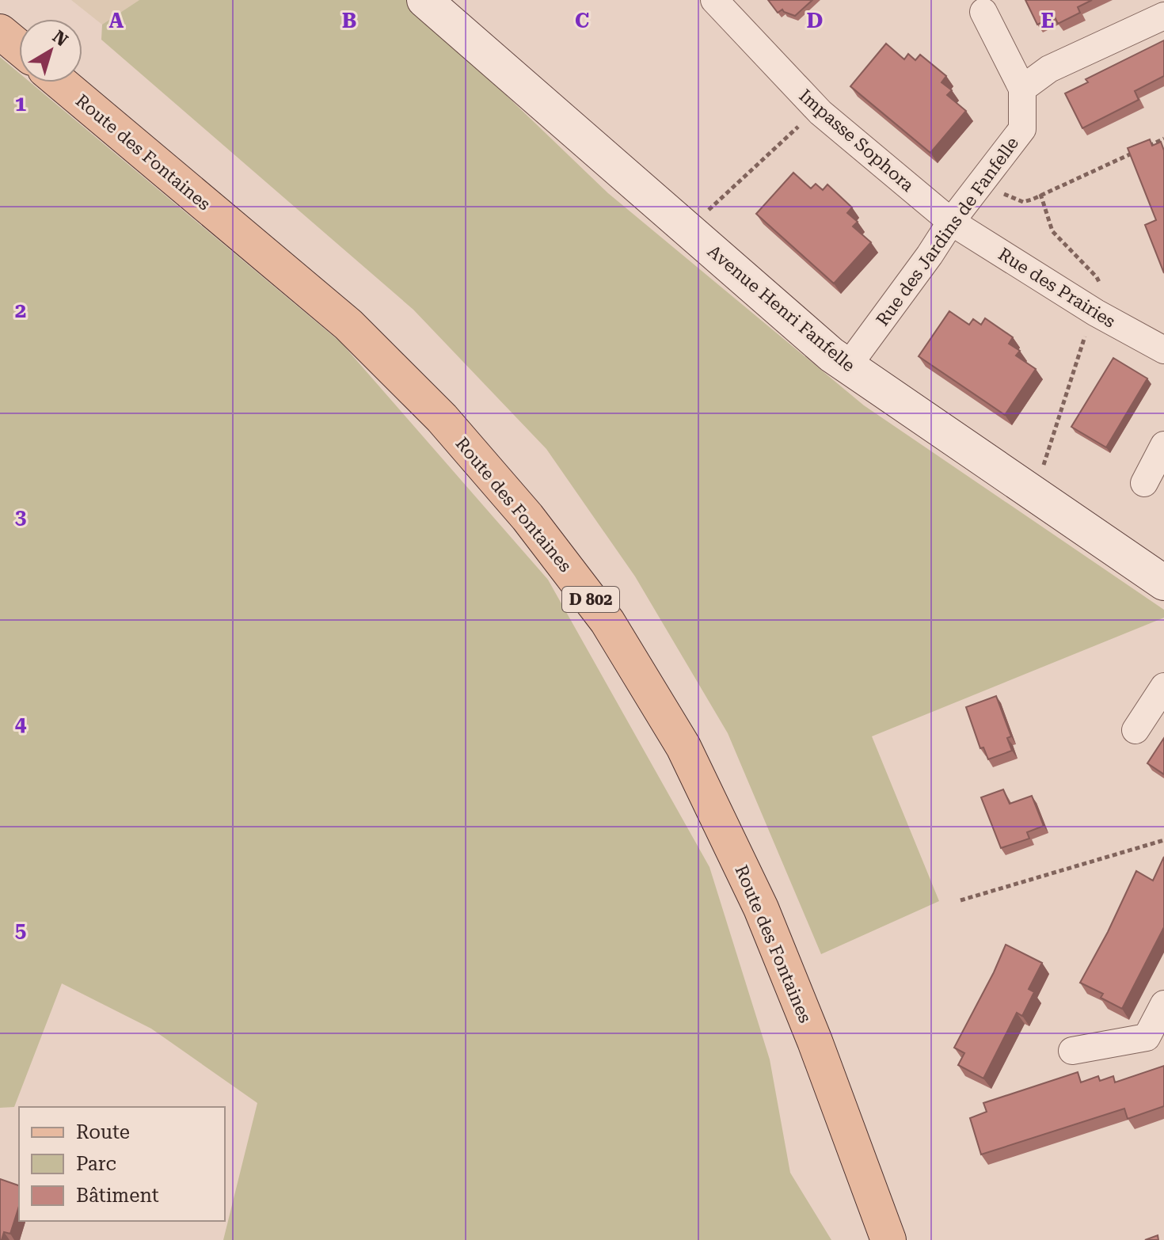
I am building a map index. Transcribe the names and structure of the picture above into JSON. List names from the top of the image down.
{
  "streets": {
    "main road": ["Route des Fontaines", "D 802"],
    "street": [
      "Impasse Sophora",
      "Rue des Jardins de Fanfelle",
      "Rue des Prairies",
      "Avenue Henri Fanfelle"
    ]
  },
  "crossings": [
    ["Impasse Sophora", "Rue des Jardins de Fanfelle"],
    ["Impasse Sophora", "Rue des Prairies"],
    ["Rue des Jardins de Fanfelle", "Rue des Prairies"],
    ["Rue des Jardins de Fanfelle", "Avenue Henri Fanfelle"]
  ],
  "legend": ["Route", "Parc", "Bâtiment"],
  "north": "top right",
  "grid": {
    "columns": [
      "A",
      "B",
      "C",
      "D",
      "E"
    ],
    "rows": [
      "1",
      "2",
      "3",
      "4",
      "5"
    ]
  }
}
